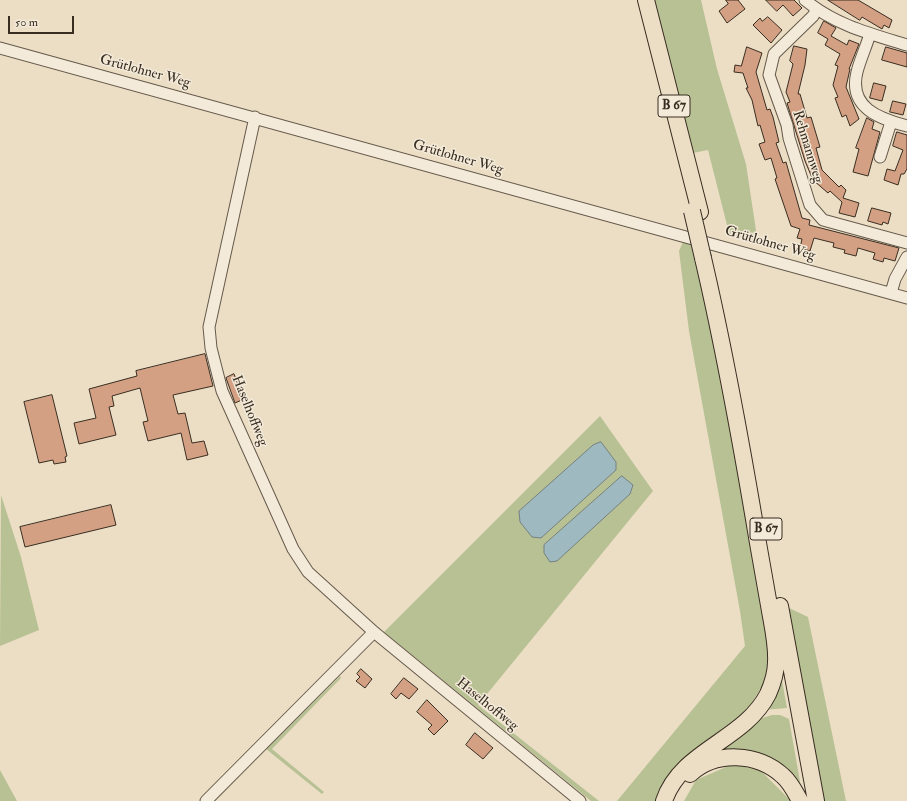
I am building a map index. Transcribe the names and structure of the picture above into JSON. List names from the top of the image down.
{
  "streets": {
    "highway": ["B 67"],
    "street": ["Grütlohner Weg", "Rehmannweg", "Haselhoffweg"]
  },
  "crossings": [
    ["Grütlohner Weg", "Haselhoffweg"]
  ],
  "scale_bar": "50 m"
}
